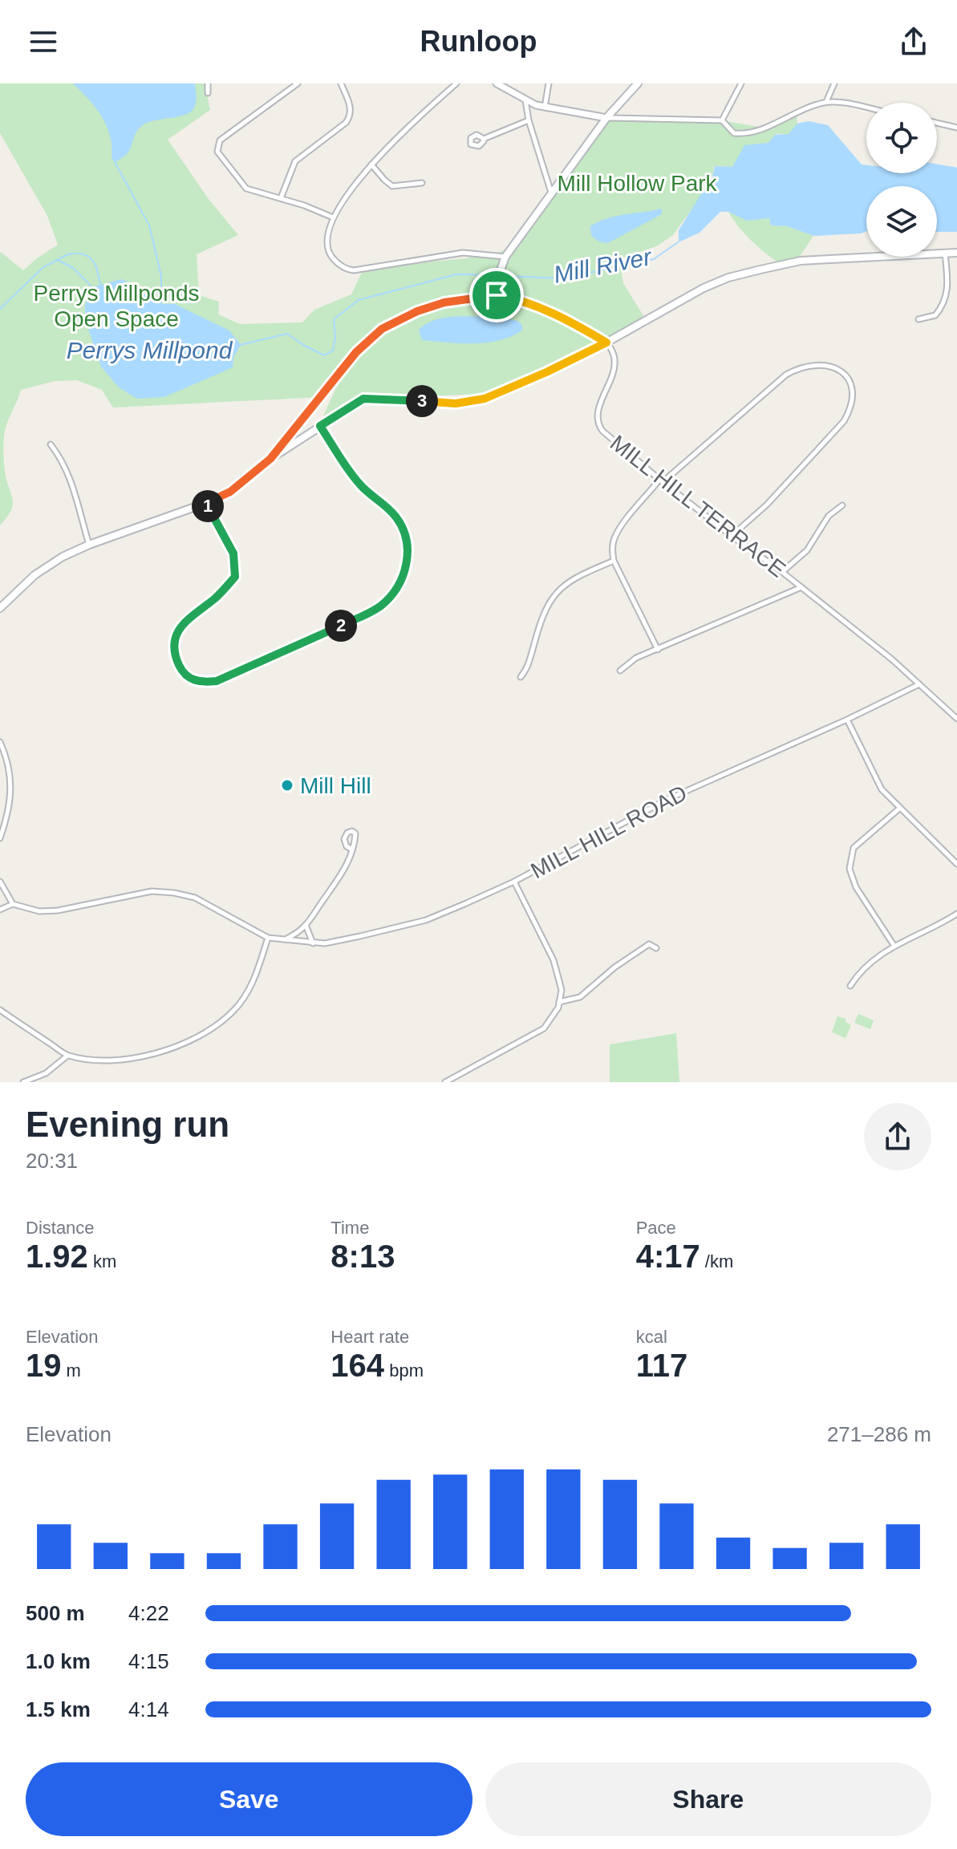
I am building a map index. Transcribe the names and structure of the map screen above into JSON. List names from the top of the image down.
{
  "streets": {
    "street": ["MILL HILL TERRACE", "MILL HILL ROAD"]
  },
  "crossings": [
    ["MILL HILL TERRACE", "MILL HILL ROAD"]
  ],
  "water": ["Mill River", "Perrys Millpond"],
  "parks": ["Mill Hollow Park", "Perrys Millponds Open Space"],
  "places": ["Mill Hill"],
  "page": {
    "header": "Runloop",
    "pins": ["3", "1", "2"],
    "heading": ["Evening run", "20:31"],
    "stats": [
      ["Distance", "1.92 km"],
      ["Time", "8:13"],
      ["Pace", "4:17 /km"],
      ["Elevation", "19 m"],
      ["Heart rate", "164 bpm"],
      ["kcal", "117"]
    ],
    "chart": ["Elevation", "271–286 m"],
    "list": [
      {
        "name": "500 m",
        "note": "4:22"
      },
      {
        "name": "1.0 km",
        "note": "4:15"
      },
      {
        "name": "1.5 km",
        "note": "4:14"
      }
    ],
    "buttons": ["Save", "Share"]
  }
}
